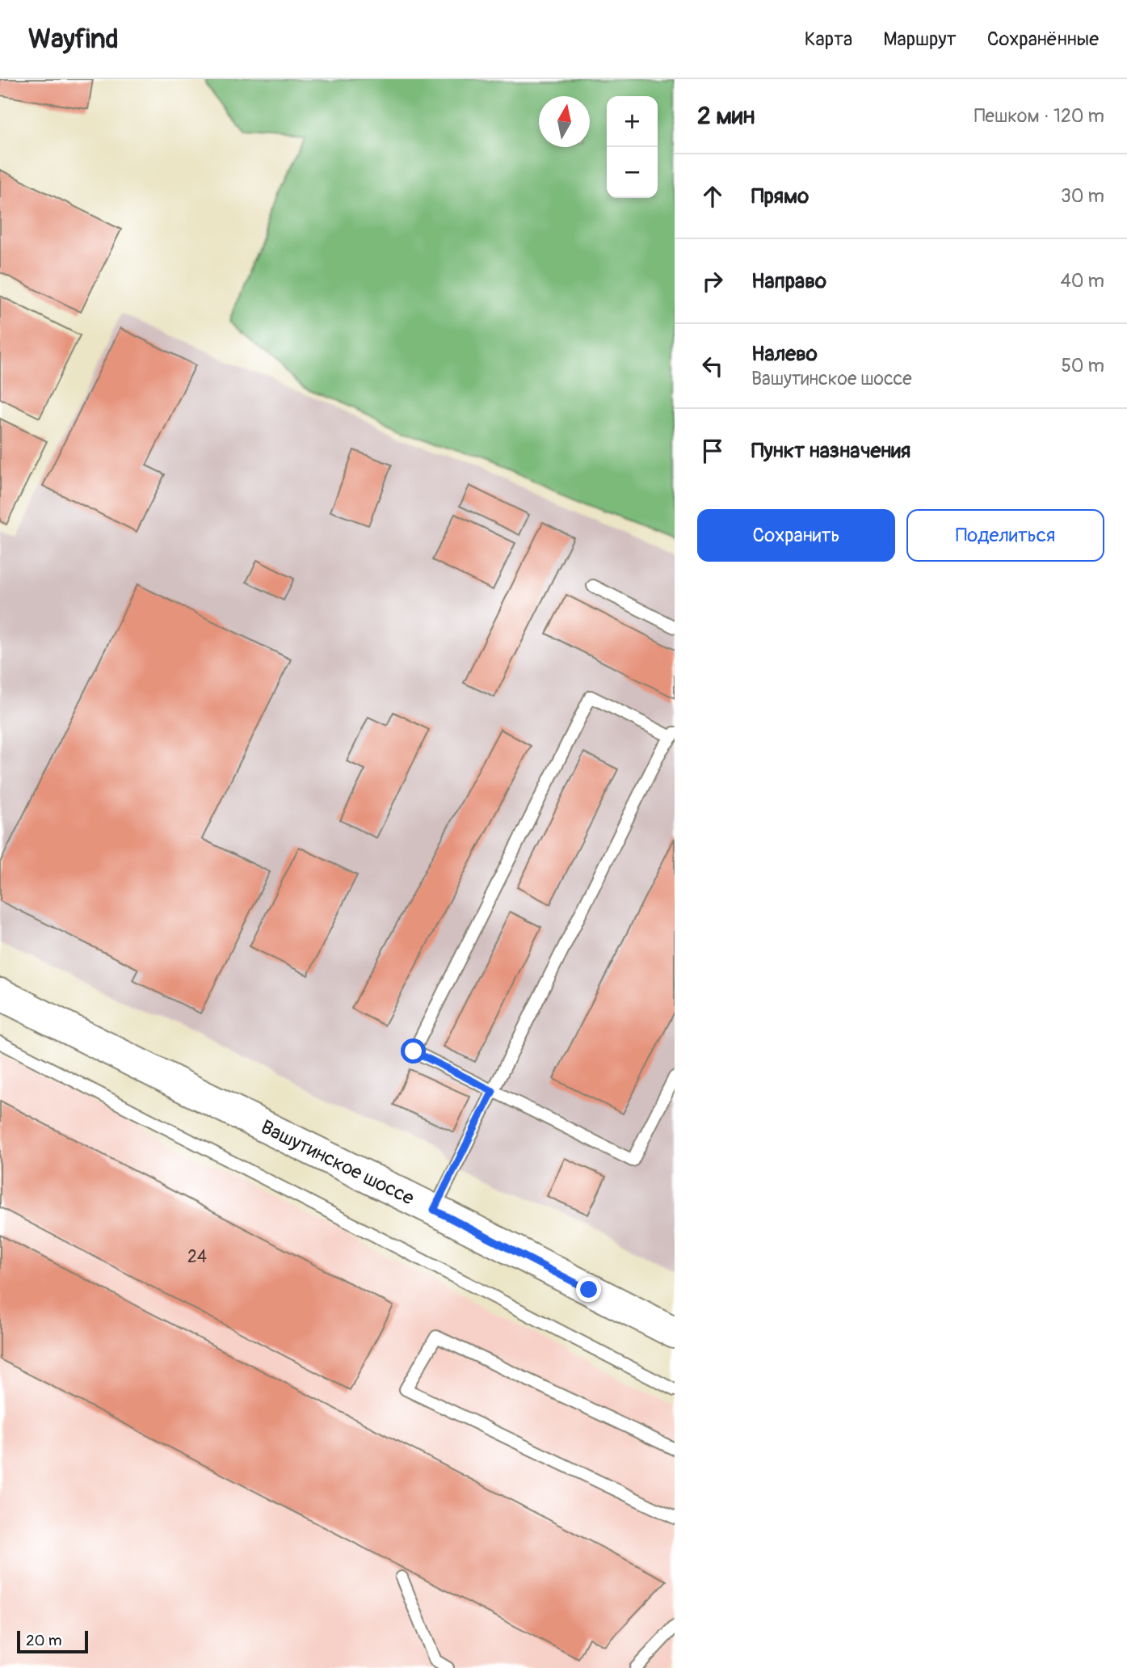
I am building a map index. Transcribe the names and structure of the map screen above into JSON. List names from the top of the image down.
{
  "streets": {
    "street": ["Вашутинское шоссе"]
  },
  "house_numbers": ["24"],
  "scale_bar": "20 m",
  "north": "top",
  "page": {
    "header": "Wayfind",
    "nav": ["Карта", "Маршрут", "Сохранённые"],
    "heading": ["2 мин", "Пешком · 120 m"],
    "map_buttons": ["+", "−"],
    "list": [
      ["Прямо", "30 m"],
      ["Направо", "40 m"],
      ["Налево", "Вашутинское шоссе", "50 m"],
      "Пункт назначения"
    ],
    "buttons": ["Сохранить", "Поделиться"],
    "scale": "20 m"
  }
}
